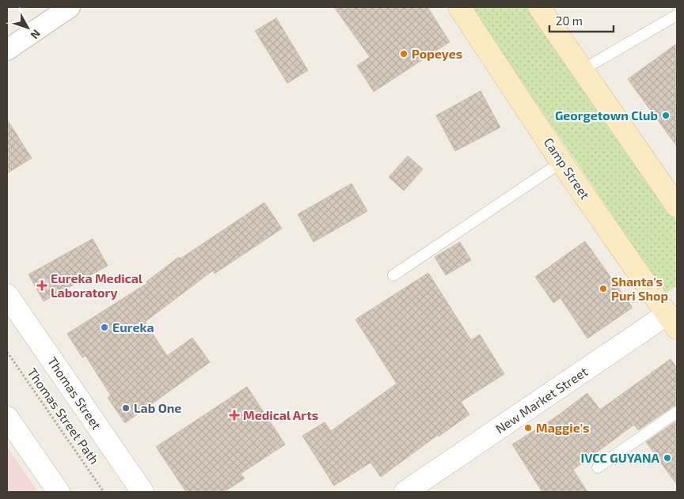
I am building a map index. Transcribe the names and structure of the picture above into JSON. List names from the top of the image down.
{
  "streets": {
    "main road": ["Camp Street"],
    "street": ["Thomas Street", "New Market Street"],
    "path": ["Thomas Street Path"]
  },
  "crossings": [
    ["Camp Street", "New Market Street"]
  ],
  "places": {
    "other": [
      "Popeyes",
      "Georgetown Club",
      "Shanta's Puri Shop",
      "Eureka",
      "Lab One",
      "Maggie's",
      "IVCC GUYANA"
    ],
    "health": ["Eureka Medical Laboratory", "Medical Arts"]
  },
  "scale_bar": "20 m",
  "north": "bottom right"
}
